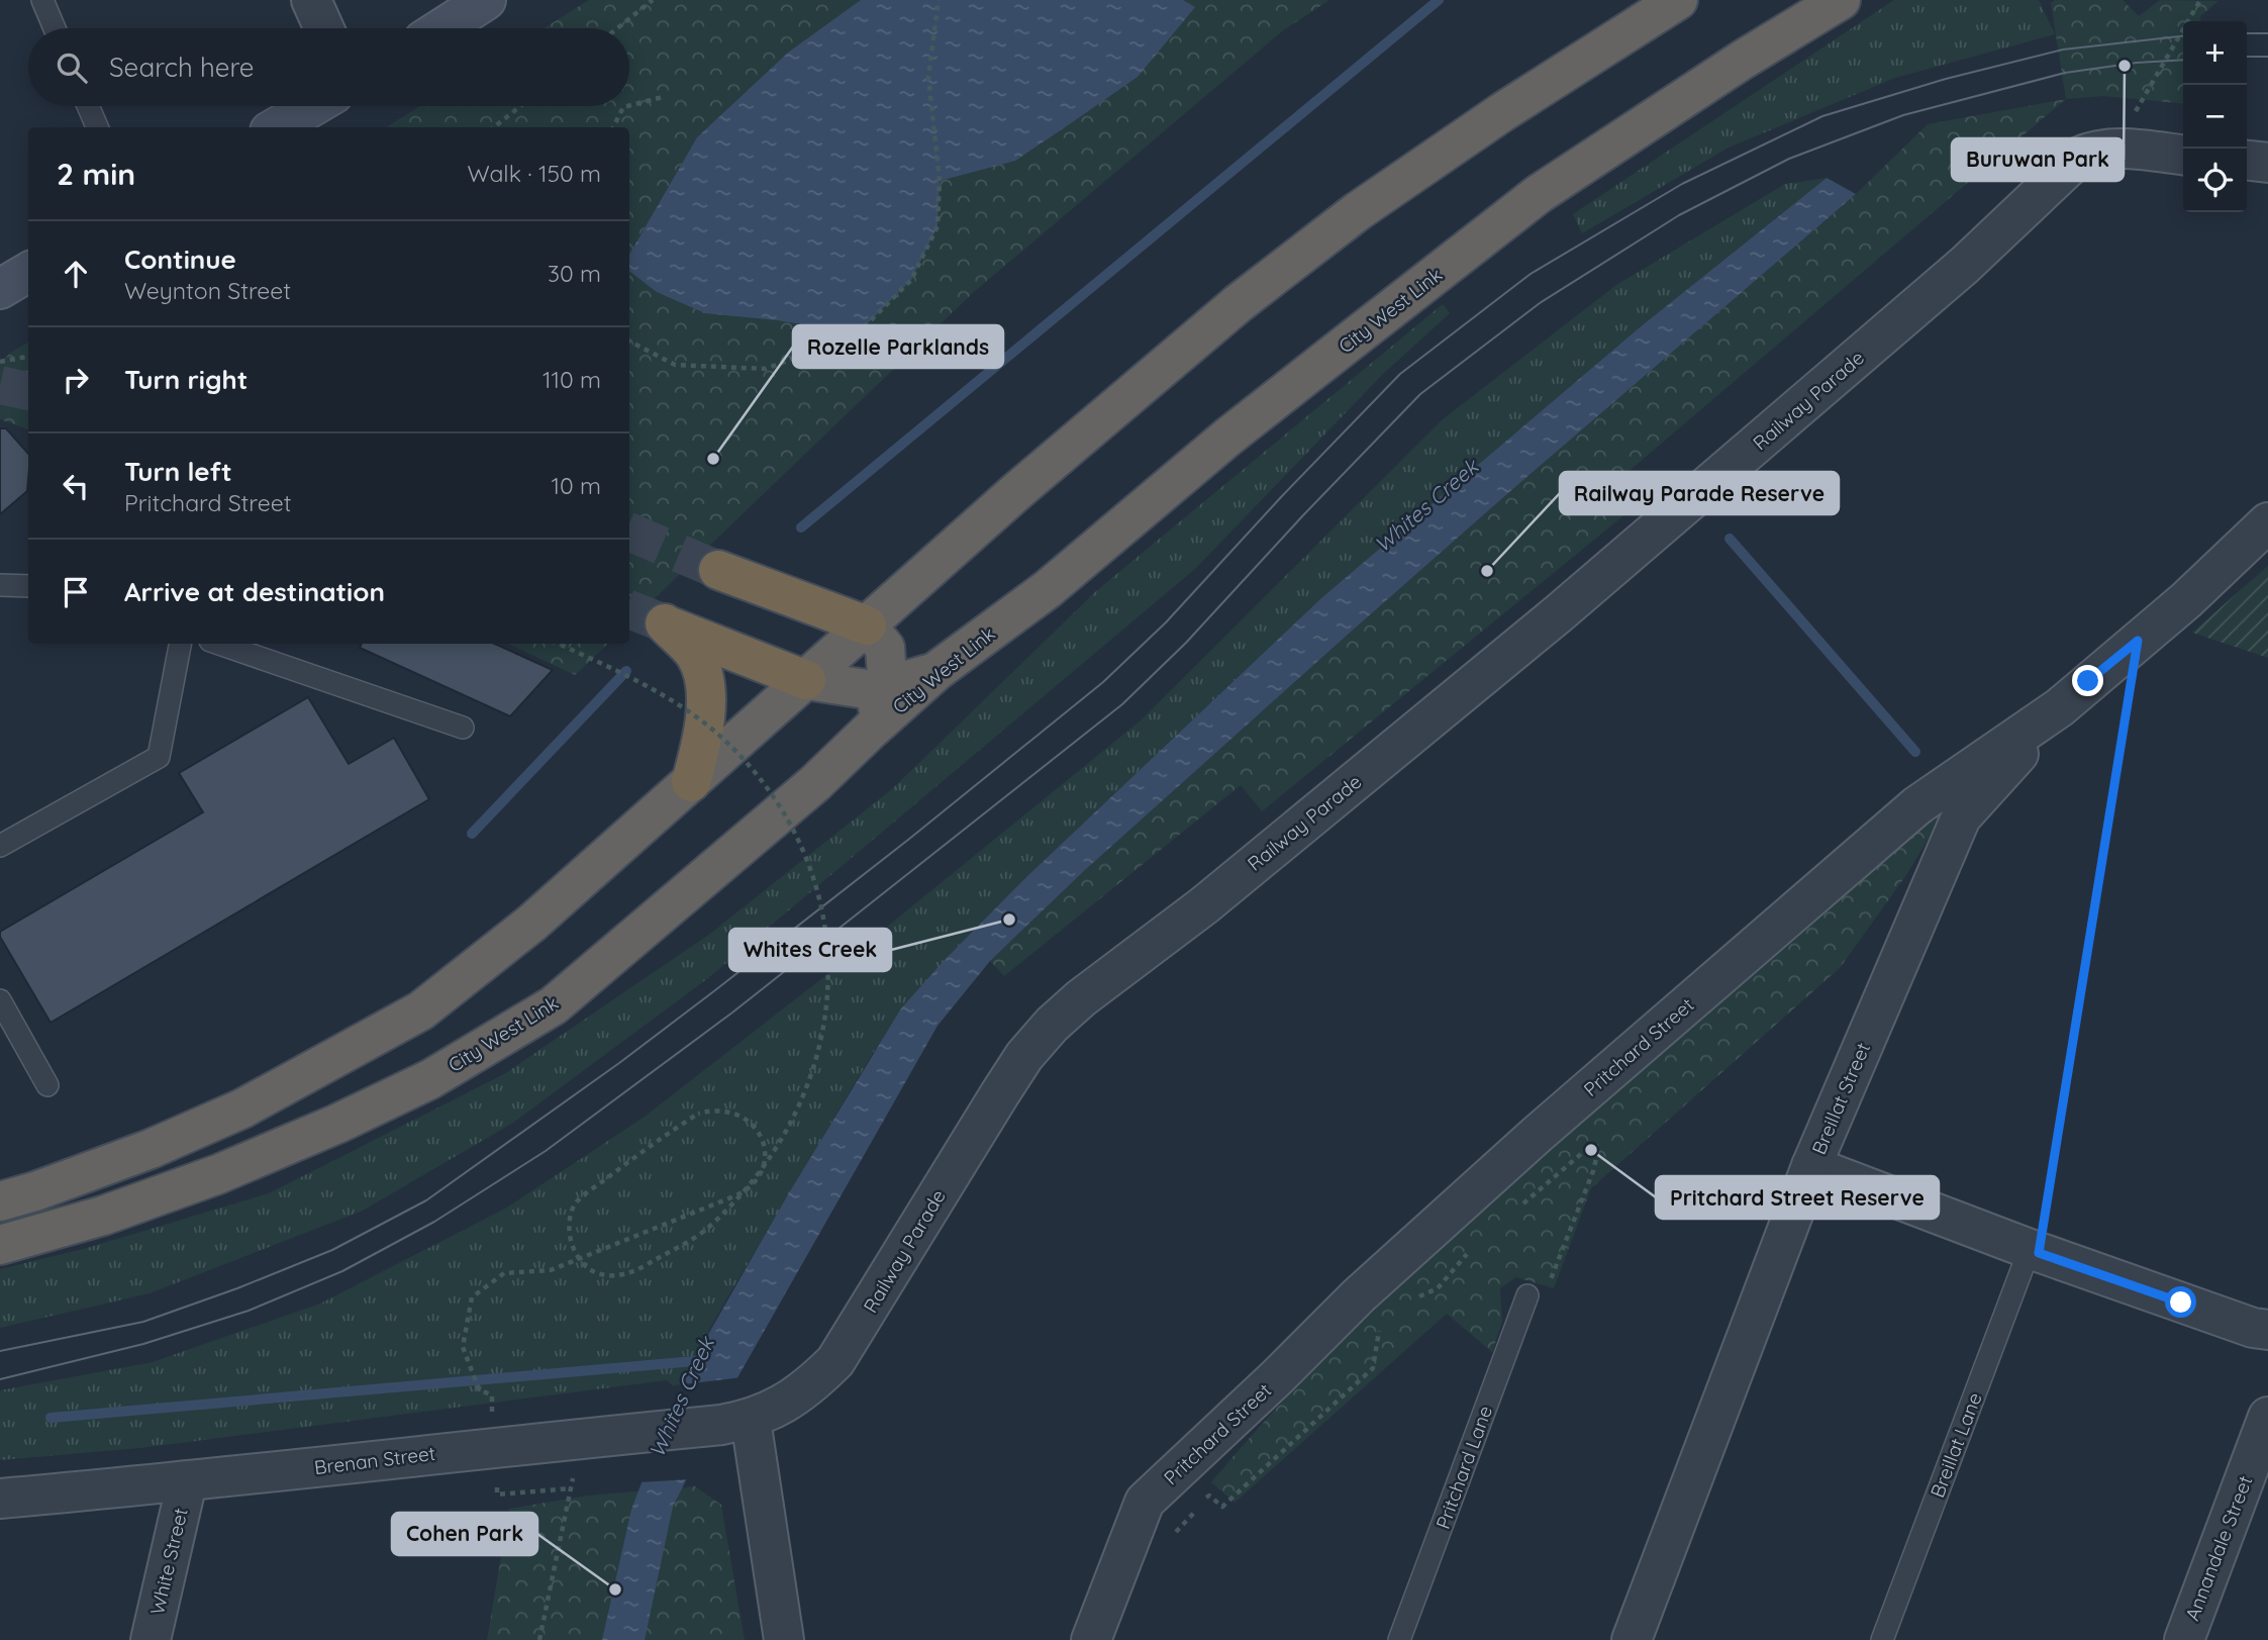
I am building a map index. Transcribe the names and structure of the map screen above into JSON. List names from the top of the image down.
{
  "streets": {
    "highway": ["City West Link"],
    "street": [
      "Railway Parade",
      "Pritchard Street",
      "Breillat Street",
      "Brenan Street",
      "Annandale Street",
      "White Street"
    ],
    "lane": ["Breillat Lane", "Pritchard Lane"]
  },
  "crossings": [
    ["Railway Parade", "Brenan Street"],
    ["Pritchard Street", "Breillat Street"],
    ["Brenan Street", "White Street"]
  ],
  "water": ["Whites Creek"],
  "places": [
    "Buruwan Park",
    "Rozelle Parklands",
    "Railway Parade Reserve",
    "Whites Creek",
    "Pritchard Street Reserve",
    "Cohen Park"
  ],
  "page": {
    "map_buttons": ["+", "−"],
    "search": "Search here",
    "heading": ["2 min", "Walk · 150 m"],
    "list": [
      ["Continue", "Weynton Street", "30 m"],
      ["Turn right", "110 m"],
      ["Turn left", "Pritchard Street", "10 m"],
      "Arrive at destination"
    ]
  }
}
